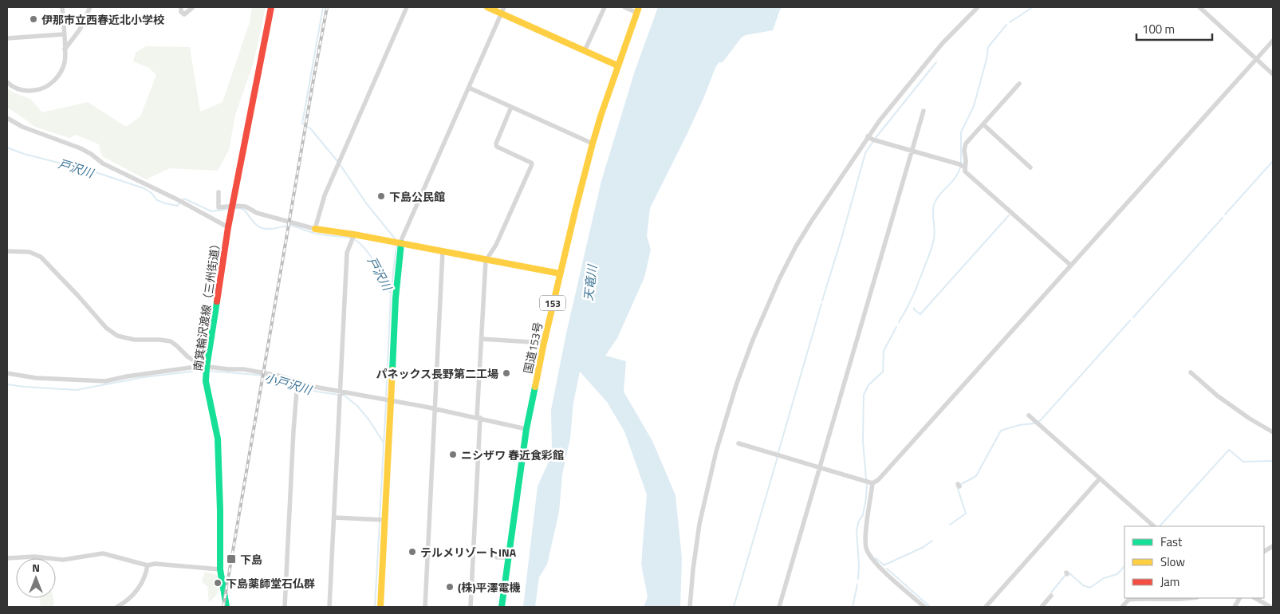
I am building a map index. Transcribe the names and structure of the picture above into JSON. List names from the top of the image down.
{
  "streets": {
    "main road": ["153", "南箕輪沢渡線（三州街道）", "国道153号"]
  },
  "water": ["戸沢川", "天竜川", "小戸沢川"],
  "places": {
    "other": [
      "伊那市立西春近北小学校",
      "下島公民館",
      "パネックス長野第二工場",
      "ニシザワ 春近食彩館",
      "テルメリゾートINA",
      "下島薬師堂石仏群",
      "(株)平澤電機"
    ],
    "transit": ["下島"]
  },
  "legend": ["Fast", "Slow", "Jam"],
  "scale_bar": "100 m",
  "north": "top"
}
